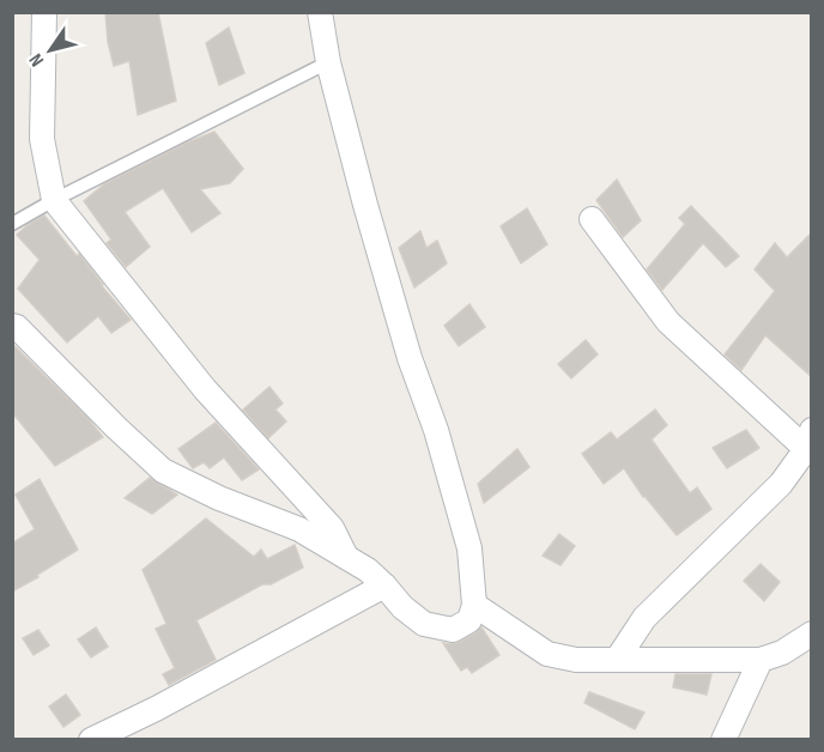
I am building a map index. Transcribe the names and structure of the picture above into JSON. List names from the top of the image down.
{
  "north": "bottom left"
}
